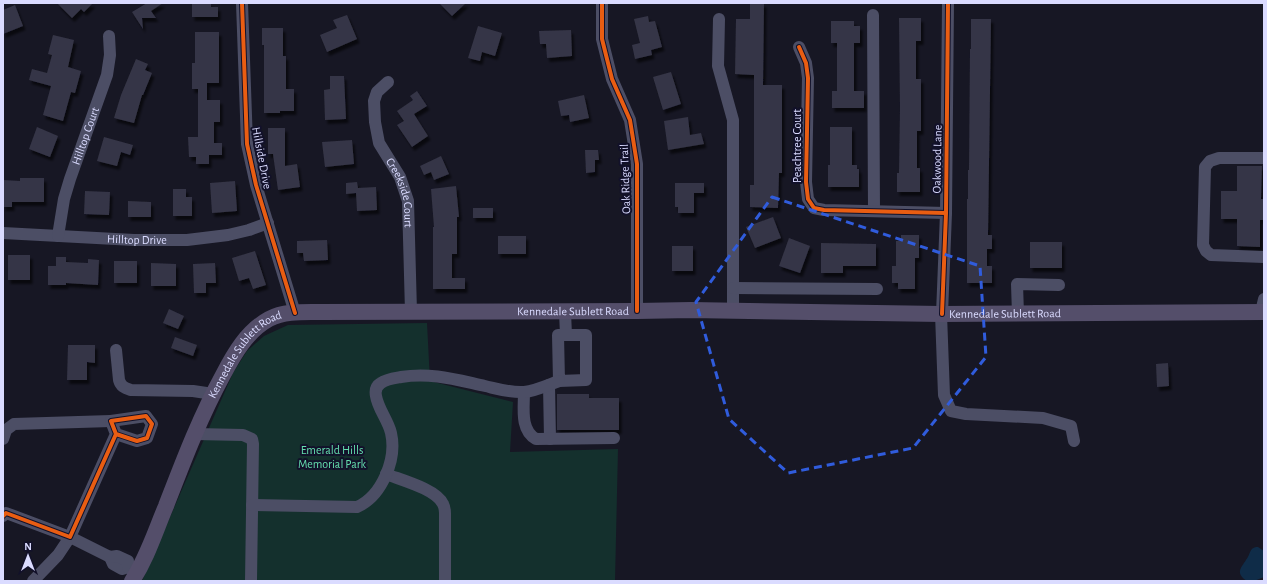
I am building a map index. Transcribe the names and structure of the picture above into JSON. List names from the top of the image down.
{
  "streets": {
    "main road": ["Kennedale Sublett Road"],
    "street": [
      "Hilltop Court",
      "Peachtree Court",
      "Hillside Drive",
      "Oakwood Lane",
      "Oak Ridge Trail",
      "Creekside Court",
      "Hilltop Drive"
    ]
  },
  "crossings": [
    ["Hilltop Court", "Hilltop Drive"],
    ["Peachtree Court", "Oakwood Lane"],
    ["Hillside Drive", "Hilltop Drive"],
    ["Hillside Drive", "Kennedale Sublett Road"],
    ["Oakwood Lane", "Kennedale Sublett Road"],
    ["Oak Ridge Trail", "Kennedale Sublett Road"],
    ["Creekside Court", "Kennedale Sublett Road"]
  ],
  "parks": ["Emerald Hills Memorial Park"],
  "north": "top"
}
